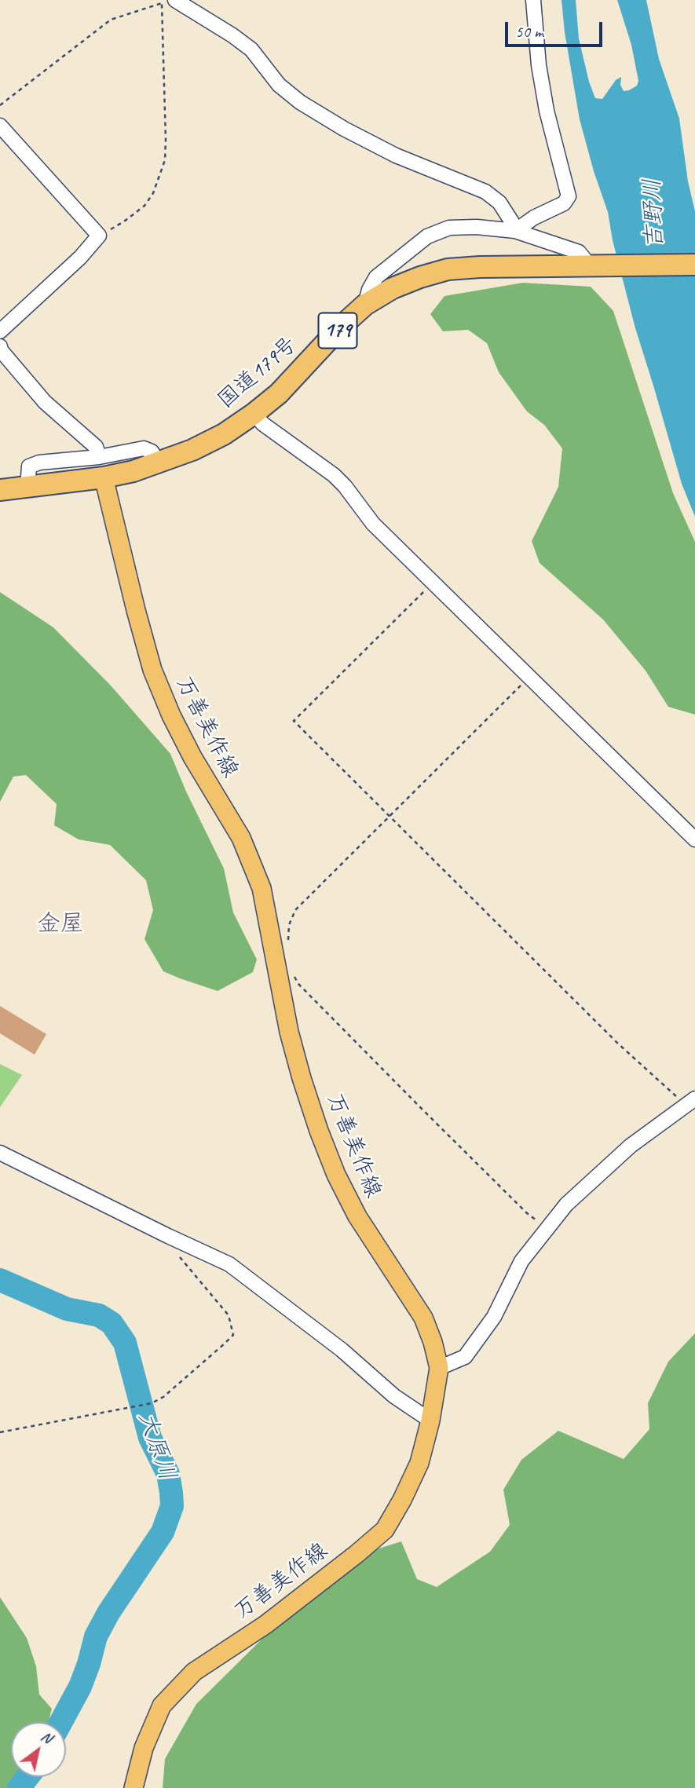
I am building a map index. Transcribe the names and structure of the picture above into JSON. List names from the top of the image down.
{
  "streets": {
    "highway": ["179", "国道179号"],
    "main road": ["万善美作線"]
  },
  "crossings": [
    ["国道179号", "万善美作線"]
  ],
  "districts": ["金屋"],
  "water": ["吉野川", "大原川"],
  "scale_bar": "50 m",
  "north": "top right"
}
